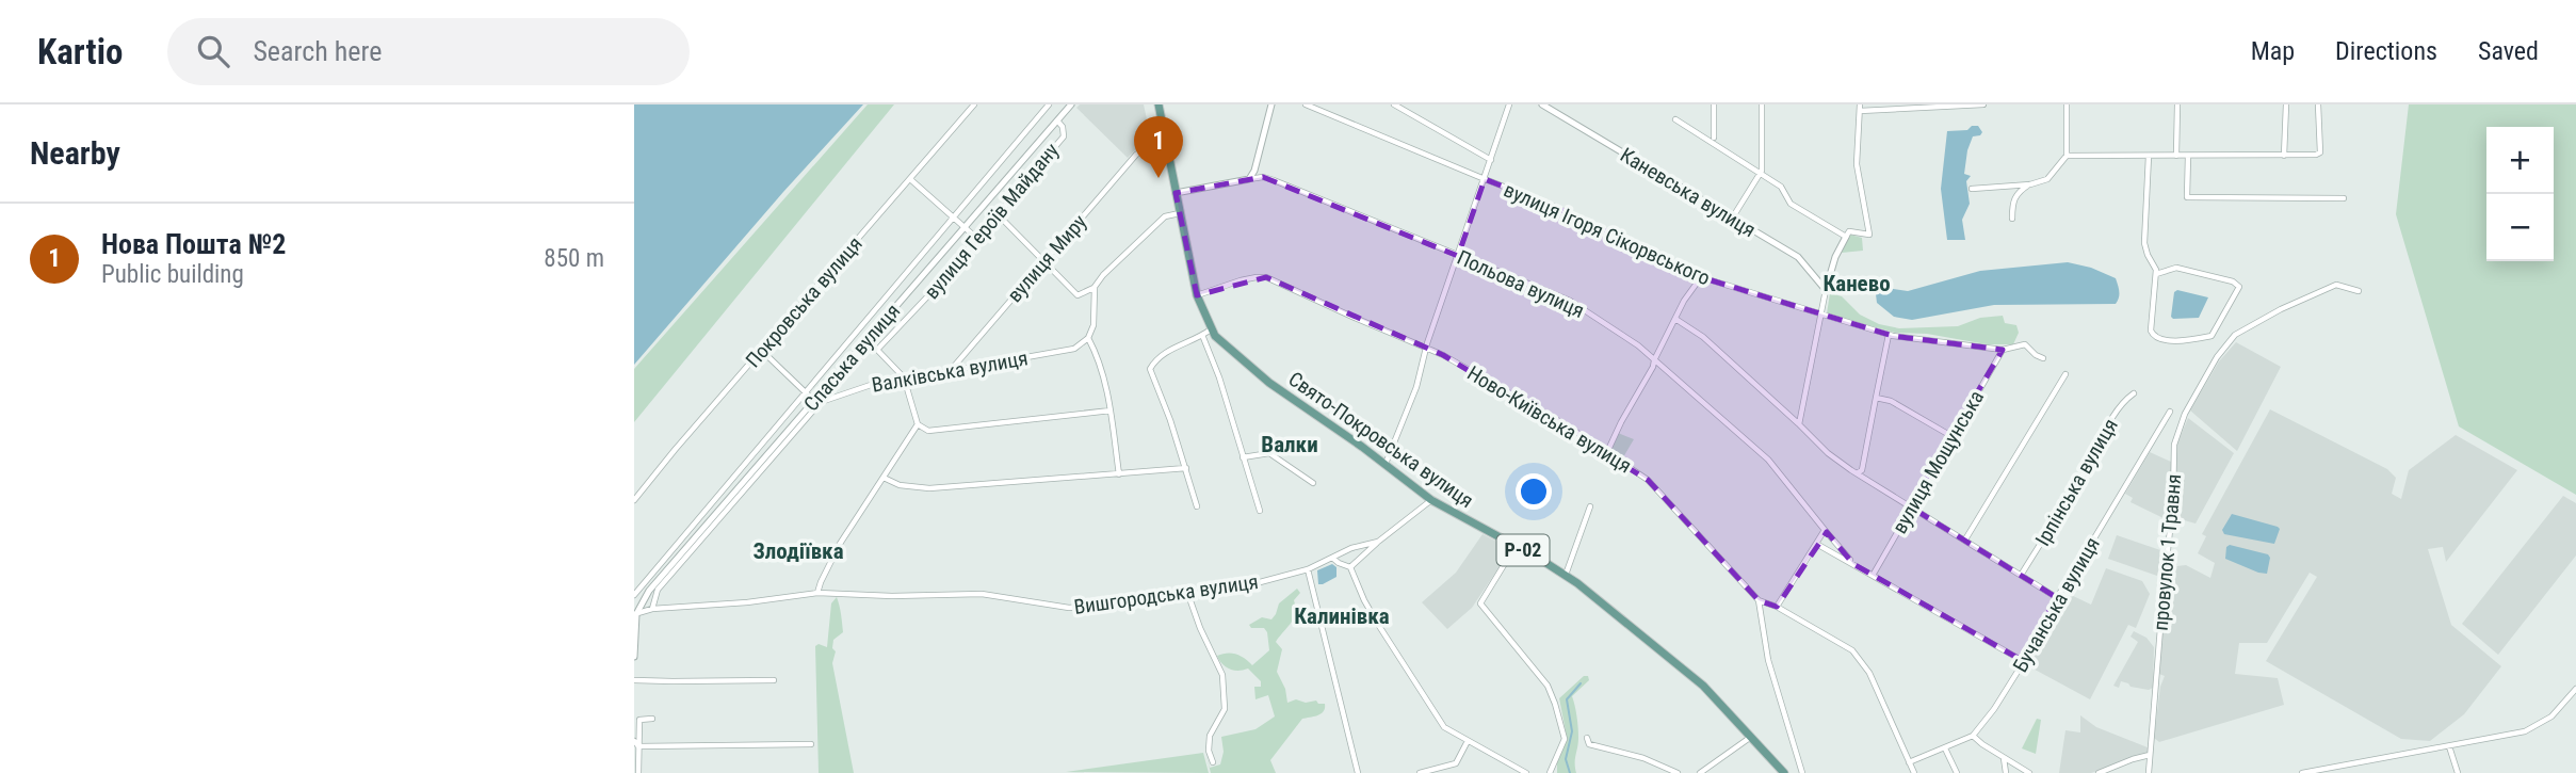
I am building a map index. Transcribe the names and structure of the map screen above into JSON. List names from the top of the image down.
{
  "streets": {
    "main road": ["Свято-Покровська вулиця", "Р-02"],
    "street": [
      "Каневська вулиця",
      "вулиця Героїв Майдану",
      "вулиця Ігоря Сікорвського",
      "вулиця Миру",
      "Польова вулиця",
      "Покровська вулиця",
      "Спаська вулиця",
      "Валківська вулиця",
      "Ново-Київська вулиця",
      "вулиця Мощунська",
      "Ірпінська вулиця",
      "провулок 1 Травня",
      "Вишгородська вулиця",
      "Бучанська вулиця"
    ]
  },
  "crossings": [
    ["вулиця Героїв Майдану", "Спаська вулиця"],
    ["вулиця Ігоря Сікорвського", "вулиця Мощунська"],
    ["вулиця Миру", "Валківська вулиця"],
    ["Польова вулиця", "Свято-Покровська вулиця"],
    ["Спаська вулиця", "Валківська вулиця"],
    ["Спаська вулиця", "Вишгородська вулиця"],
    ["Ново-Київська вулиця", "Свято-Покровська вулиця"],
    ["Ново-Київська вулиця", "Бучанська вулиця"],
    ["Свято-Покровська вулиця", "Вишгородська вулиця"]
  ],
  "districts": [
    "Канево",
    "Валки",
    "Злодіївка",
    "Калинівка"
  ],
  "page": {
    "header": "Kartio",
    "search": "Search here",
    "nav": ["Map", "Directions", "Saved"],
    "heading": "Nearby",
    "pins": "1",
    "map_buttons": ["+", "−"],
    "list": [
      {
        "mark": "1",
        "name": "Нова Пошта №2",
        "note": "Public building",
        "value": "850 m"
      }
    ]
  }
}
